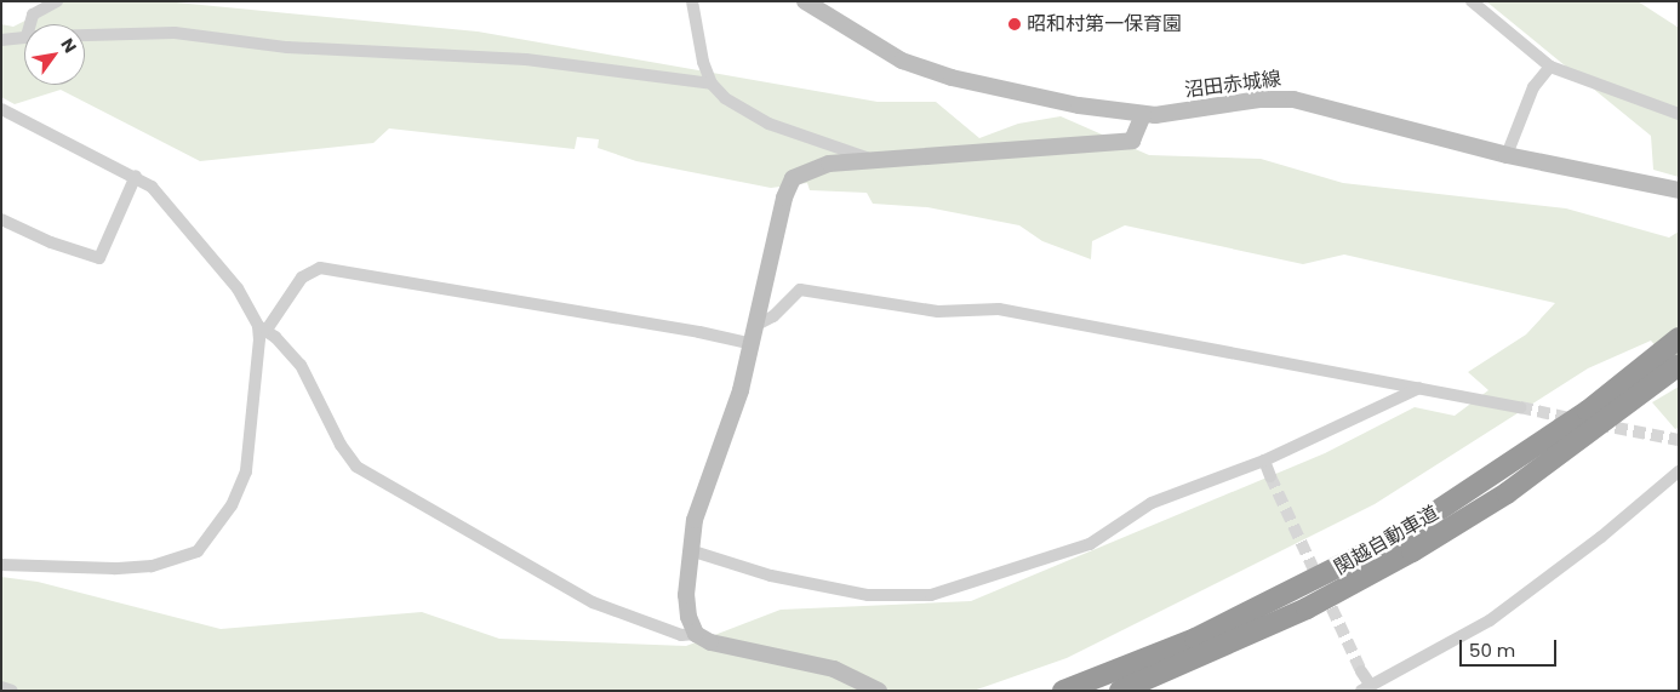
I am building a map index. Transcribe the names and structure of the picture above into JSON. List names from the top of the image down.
{
  "streets": {
    "highway": ["関越自動車道"],
    "street": ["沼田赤城線"]
  },
  "places": ["昭和村第一保育園"],
  "scale_bar": "50 m",
  "north": "top right"
}
